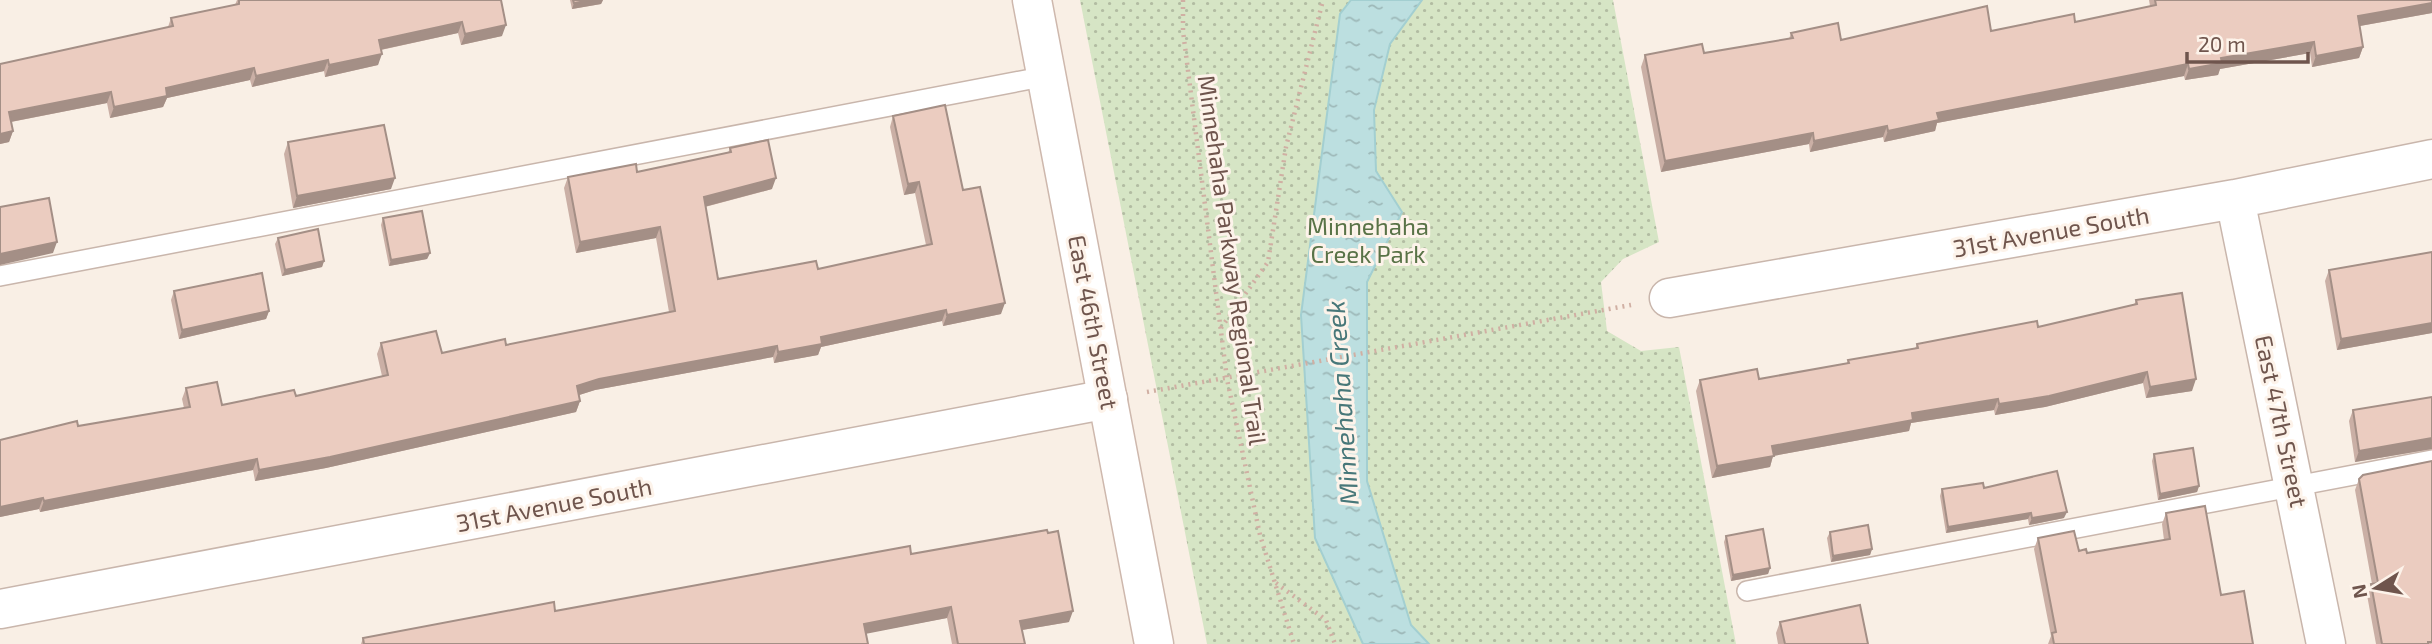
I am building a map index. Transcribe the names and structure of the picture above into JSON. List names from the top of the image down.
{
  "streets": {
    "street": ["31st Avenue South", "East 46th Street", "East 47th Street"],
    "path": ["Minnehaha Parkway Regional Trail"]
  },
  "crossings": [
    ["31st Avenue South", "East 46th Street"],
    ["31st Avenue South", "East 47th Street"]
  ],
  "water": ["Minnehaha Creek"],
  "parks": ["Minnehaha Creek Park"],
  "scale_bar": "20 m",
  "north": "left"
}
